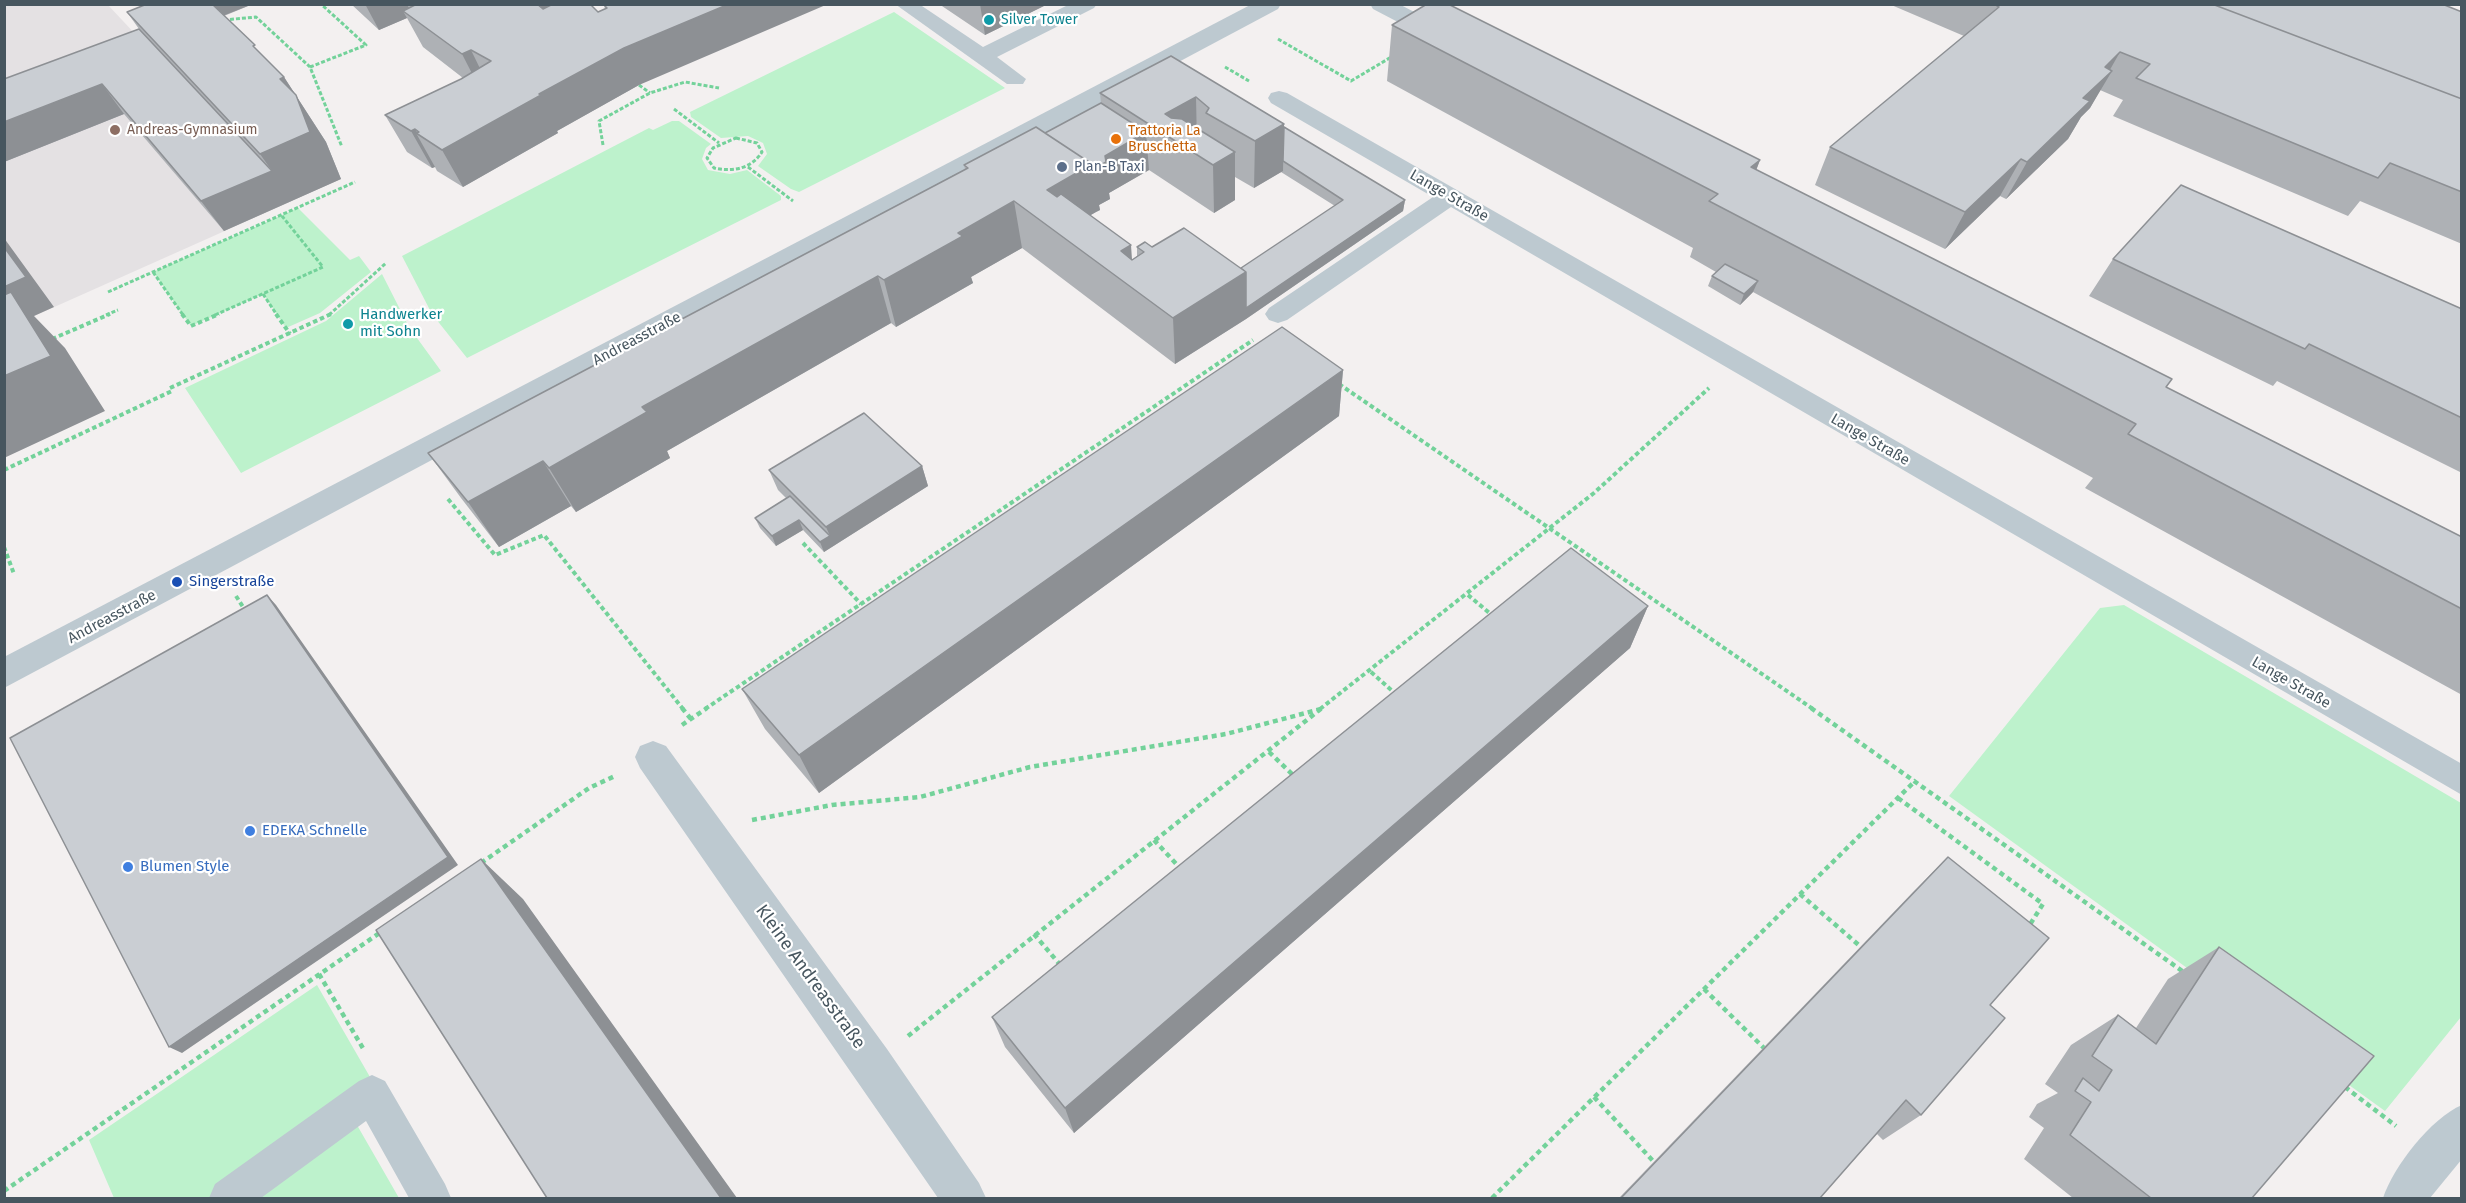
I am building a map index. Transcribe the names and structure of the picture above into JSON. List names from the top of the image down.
{
  "streets": {
    "street": ["Andreasstraße", "Kleine Andreasstraße"],
    "lane": ["Lange Straße"]
  },
  "places": [
    "Silver Tower",
    "Andreas-Gymnasium",
    "Trattoria La Bruschetta",
    "Plan-B Taxi",
    "Handwerker mit Sohn",
    "Singerstraße",
    "EDEKA Schnelle",
    "Blumen Style"
  ]
}
